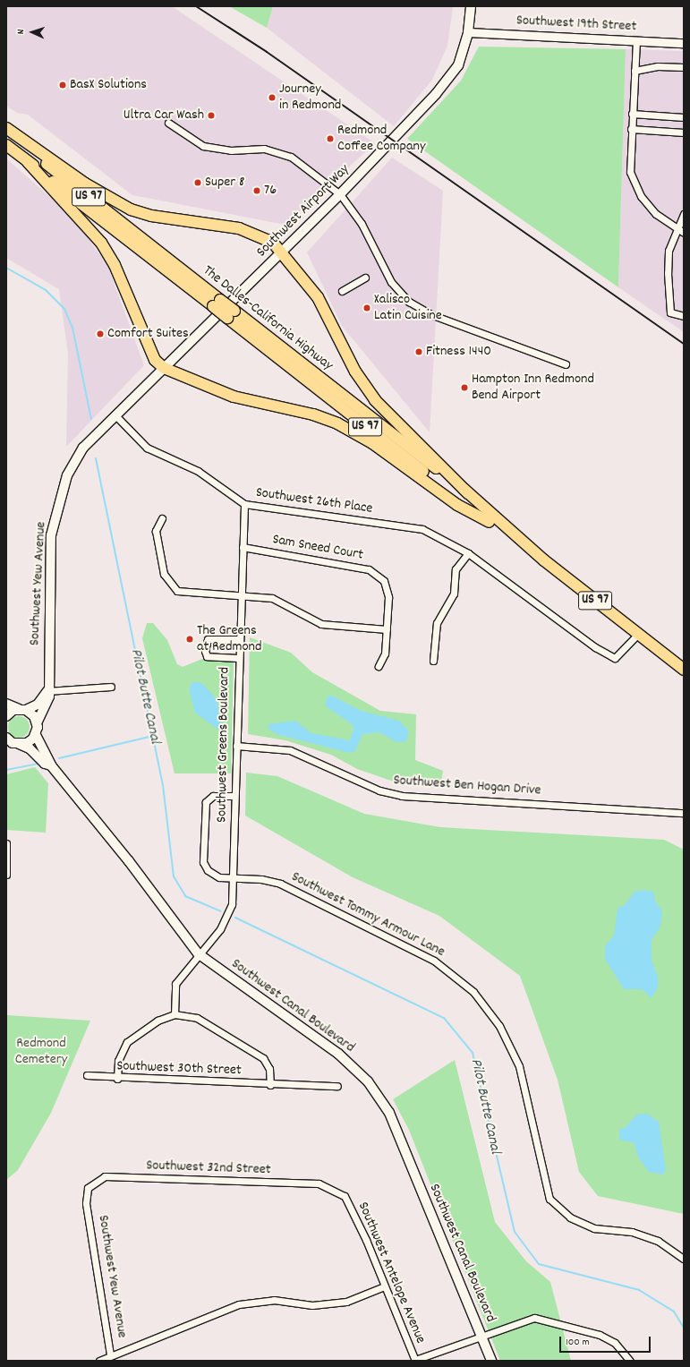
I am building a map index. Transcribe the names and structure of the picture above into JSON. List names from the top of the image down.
{
  "streets": {
    "highway": ["US 97", "The Dalles-California Highway"],
    "main road": ["Southwest Airport Way", "Southwest Yew Avenue", "Southwest Canal Boulevard"],
    "street": [
      "Southwest 19th Street",
      "Southwest 26th Place",
      "Sam Sneed Court",
      "Southwest Greens Boulevard",
      "Southwest Ben Hogan Drive",
      "Southwest Tommy Armour Lane",
      "Southwest 30th Street",
      "Southwest 32nd Street",
      "Southwest Antelope Avenue"
    ]
  },
  "crossings": [
    ["Southwest 19th Street", "Southwest Airport Way"],
    ["Southwest Airport Way", "Southwest Yew Avenue"],
    ["The Dalles-California Highway", "Southwest 26th Place"],
    ["Southwest 26th Place", "Southwest Yew Avenue"],
    ["Southwest 26th Place", "Southwest Greens Boulevard"],
    ["Sam Sneed Court", "Southwest Greens Boulevard"],
    ["Southwest Yew Avenue", "Southwest Canal Boulevard"],
    ["Southwest Yew Avenue", "Southwest 32nd Street"],
    ["Southwest Greens Boulevard", "Southwest Ben Hogan Drive"],
    ["Southwest Greens Boulevard", "Southwest Tommy Armour Lane"],
    ["Southwest Greens Boulevard", "Southwest Canal Boulevard"],
    ["Southwest 32nd Street", "Southwest Antelope Avenue"]
  ],
  "water": ["Pilot Butte Canal"],
  "parks": ["Redmond Cemetery"],
  "places": [
    "BasX Solutions",
    "Journey in Redmond",
    "Ultra Car Wash",
    "Redmond Coffee Company",
    "Super 8",
    "76",
    "Xalisco Latin Cuisine",
    "Comfort Suites",
    "Fitness 1440",
    "Hampton Inn Redmond Bend Airport",
    "The Greens at Redmond"
  ],
  "scale_bar": "100 m",
  "north": "left"
}
